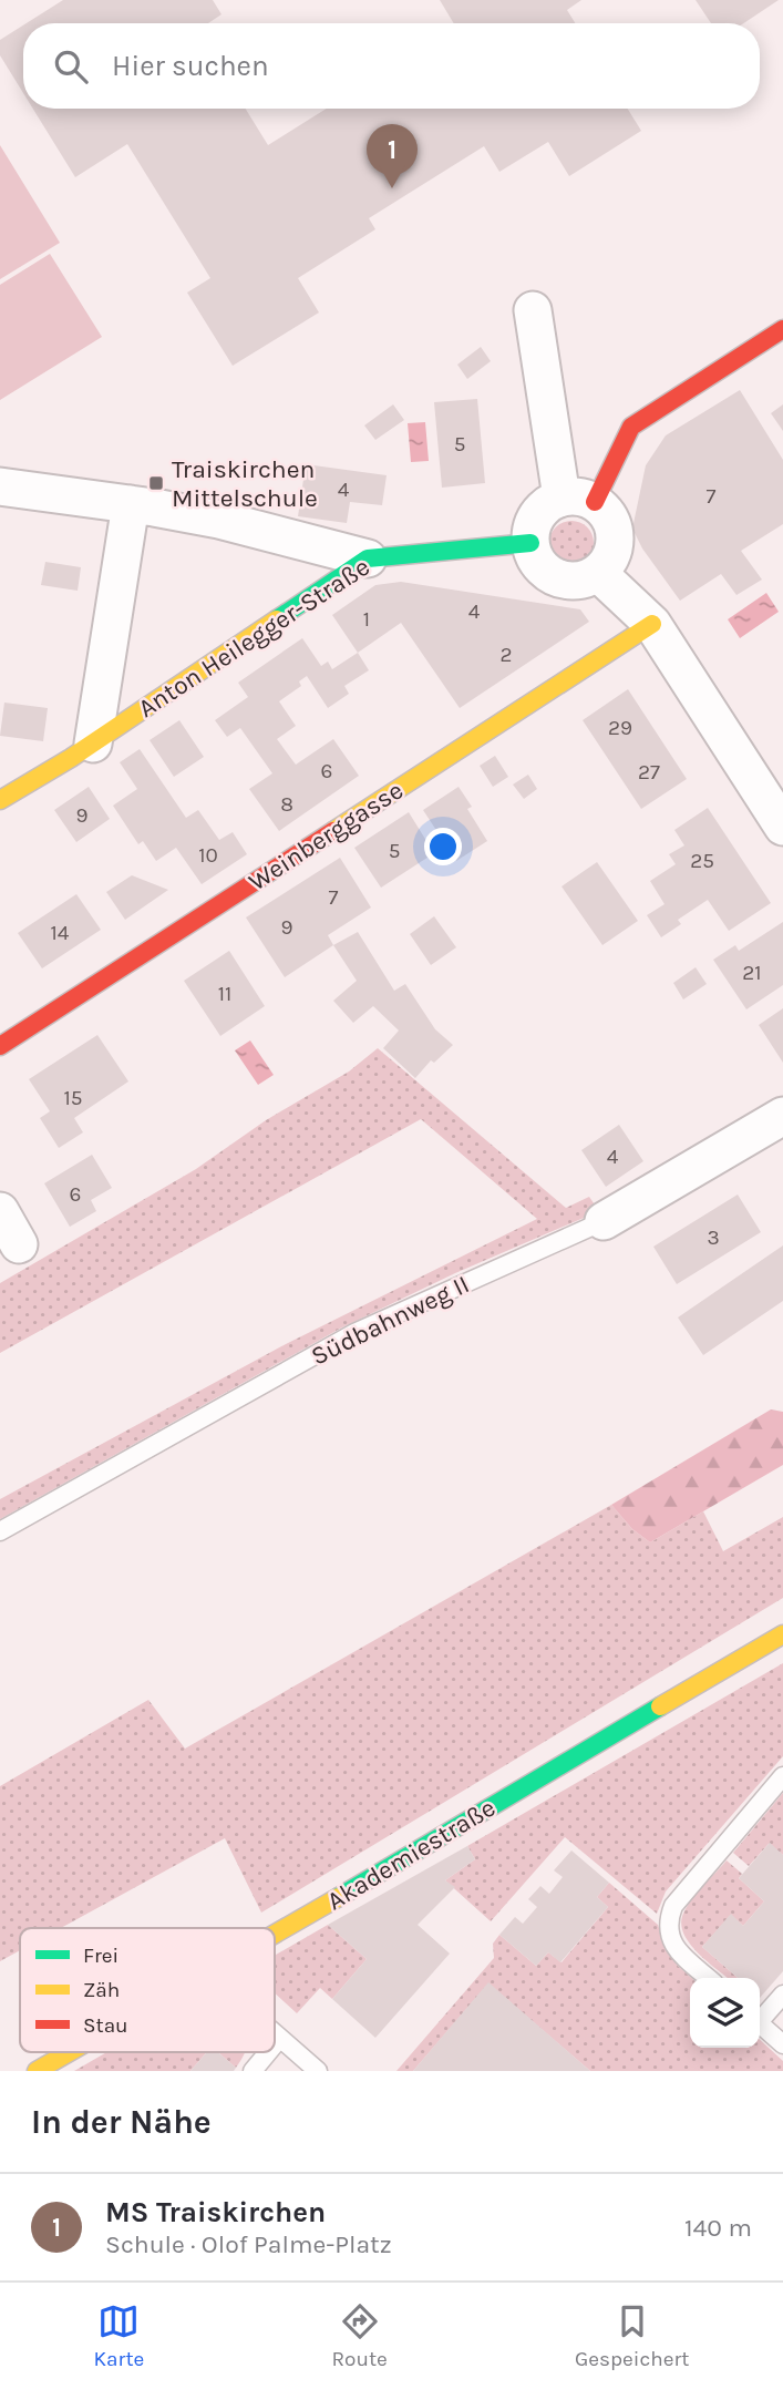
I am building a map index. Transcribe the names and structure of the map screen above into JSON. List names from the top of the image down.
{
  "streets": {
    "street": [
      "Anton Heilegger-Straße",
      "Weinberggasse",
      "Südbahnweg II",
      "Akademiestraße"
    ]
  },
  "places": {
    "transit": ["Traiskirchen Mittelschule"]
  },
  "house_numbers": [
    "5",
    "4",
    "7",
    "4",
    "1",
    "2",
    "29",
    "6",
    "27",
    "8",
    "9",
    "5",
    "10",
    "25",
    "7",
    "9",
    "14",
    "21",
    "11",
    "15",
    "4",
    "6",
    "3"
  ],
  "legend": ["Frei", "Zäh", "Stau"],
  "page": {
    "search": "Hier suchen",
    "pins": "1",
    "heading": "In der Nähe",
    "list": [
      {
        "mark": "1",
        "name": "MS Traiskirchen",
        "note": "Schule · Olof Palme-Platz",
        "value": "140 m"
      }
    ],
    "nav": ["Karte", "Route", "Gespeichert"]
  }
}
